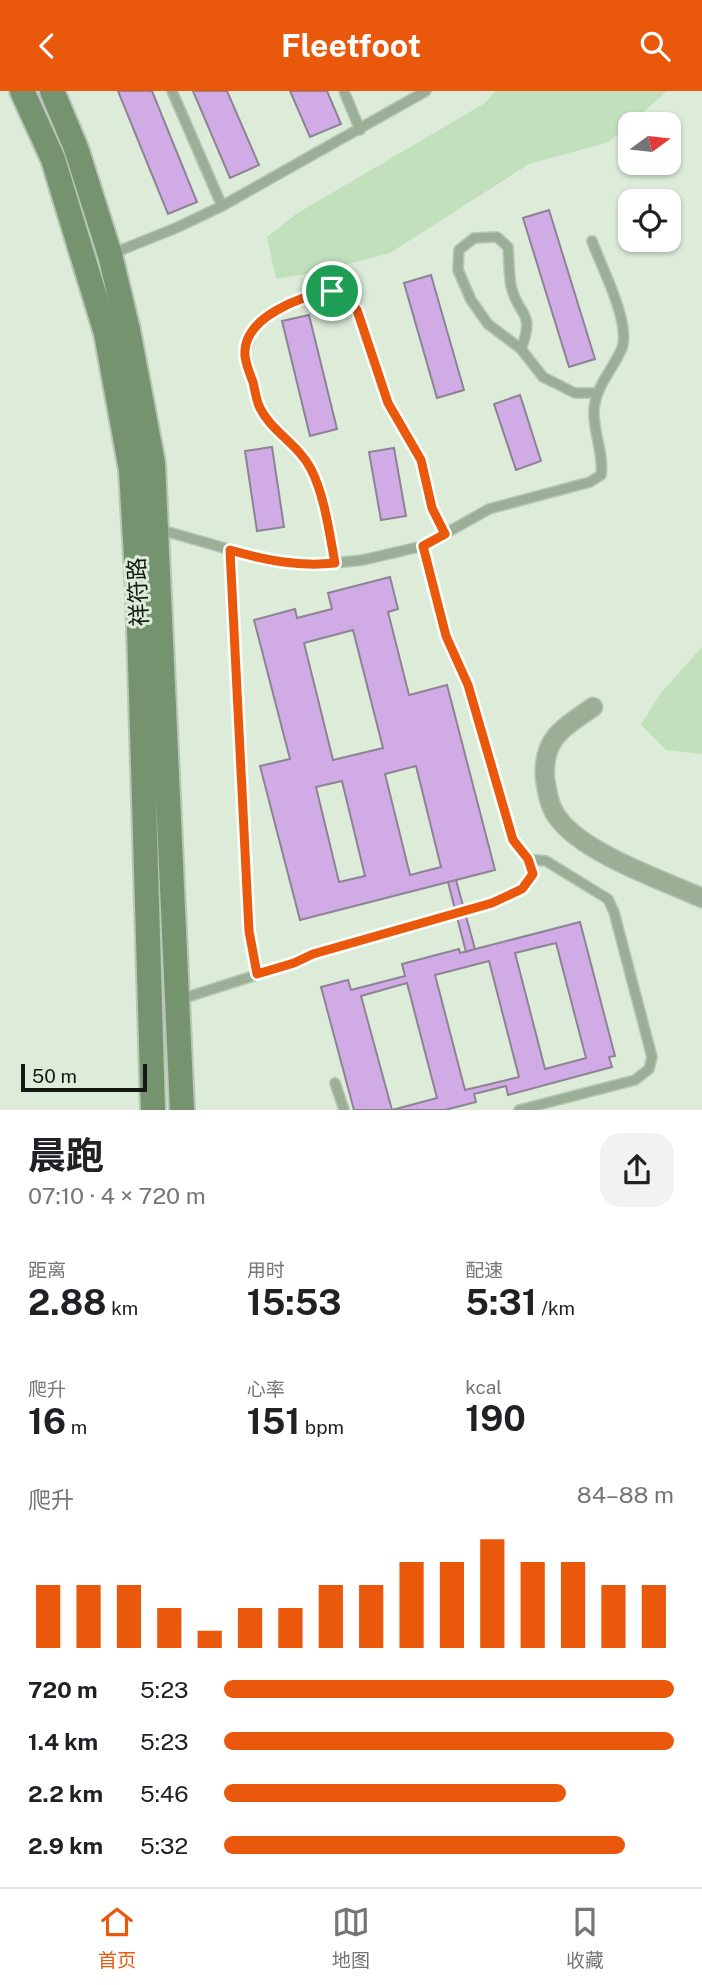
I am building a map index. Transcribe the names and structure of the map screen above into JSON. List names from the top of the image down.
{
  "streets": {
    "main road": ["祥符路"]
  },
  "scale_bar": "50 m",
  "north": "right",
  "page": {
    "header": "Fleetfoot",
    "scale": "50 m",
    "heading": ["晨跑", "07:10 · 4 × 720 m"],
    "stats": [
      ["距离", "2.88 km"],
      ["用时", "15:53"],
      ["配速", "5:31 /km"],
      ["爬升", "16 m"],
      ["心率", "151 bpm"],
      ["kcal", "190"]
    ],
    "chart": ["爬升", "84–88 m"],
    "list": [
      {
        "name": "720 m",
        "note": "5:23"
      },
      {
        "name": "1.4 km",
        "note": "5:23"
      },
      {
        "name": "2.2 km",
        "note": "5:46"
      },
      {
        "name": "2.9 km",
        "note": "5:32"
      }
    ],
    "tabs": ["首页", "地图", "收藏"]
  }
}
